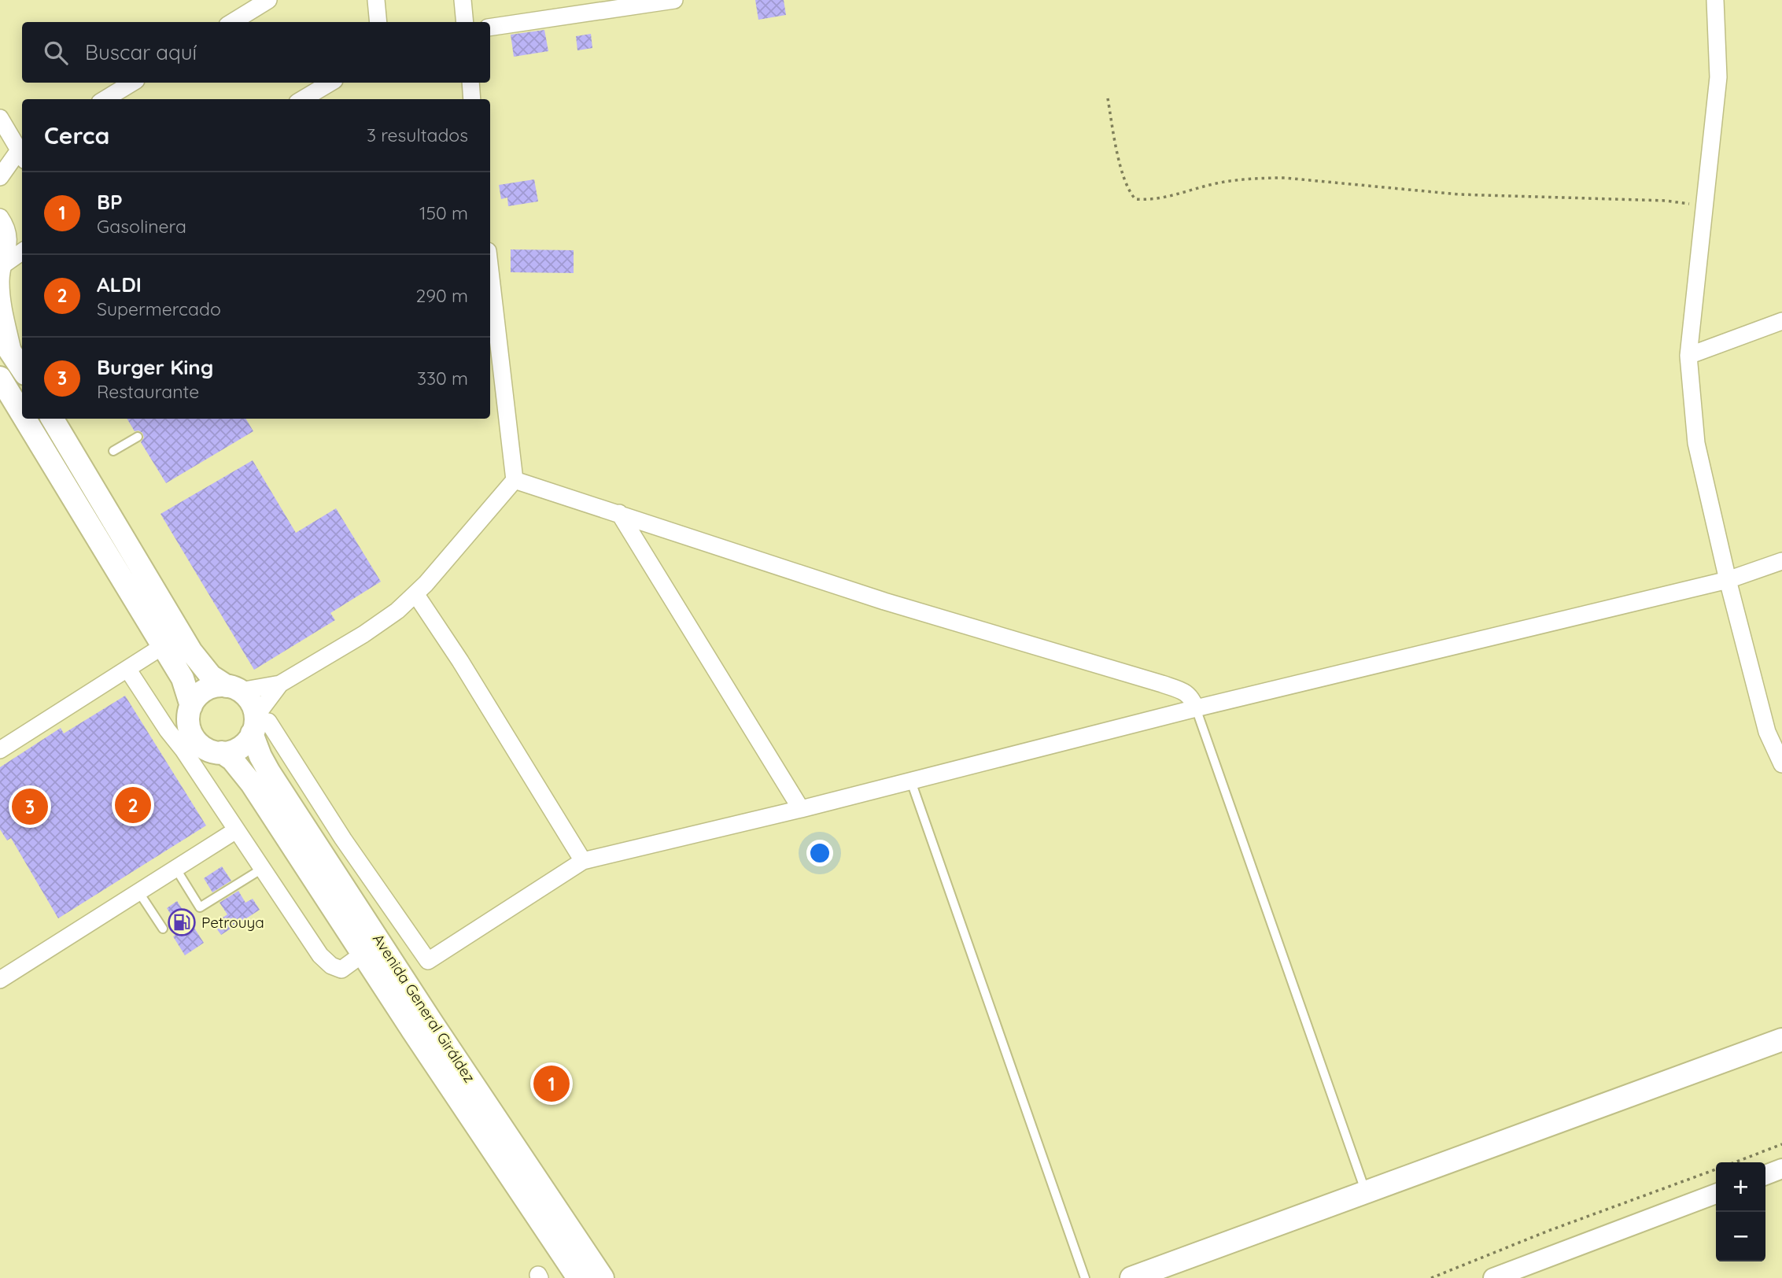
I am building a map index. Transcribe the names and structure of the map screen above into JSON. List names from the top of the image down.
{
  "streets": {
    "main road": ["Avenida General Giráldez"]
  },
  "places": {
    "fuel station": ["Petrouya"]
  },
  "page": {
    "search": "Buscar aquí",
    "heading": ["Cerca", "3 resultados"],
    "list": [
      {
        "mark": "1",
        "name": "BP",
        "note": "Gasolinera",
        "value": "150 m"
      },
      {
        "mark": "2",
        "name": "ALDI",
        "note": "Supermercado",
        "value": "290 m"
      },
      {
        "mark": "3",
        "name": "Burger King",
        "note": "Restaurante",
        "value": "330 m"
      }
    ],
    "pins": ["2", "3", "1"],
    "map_buttons": ["+", "−"]
  }
}
